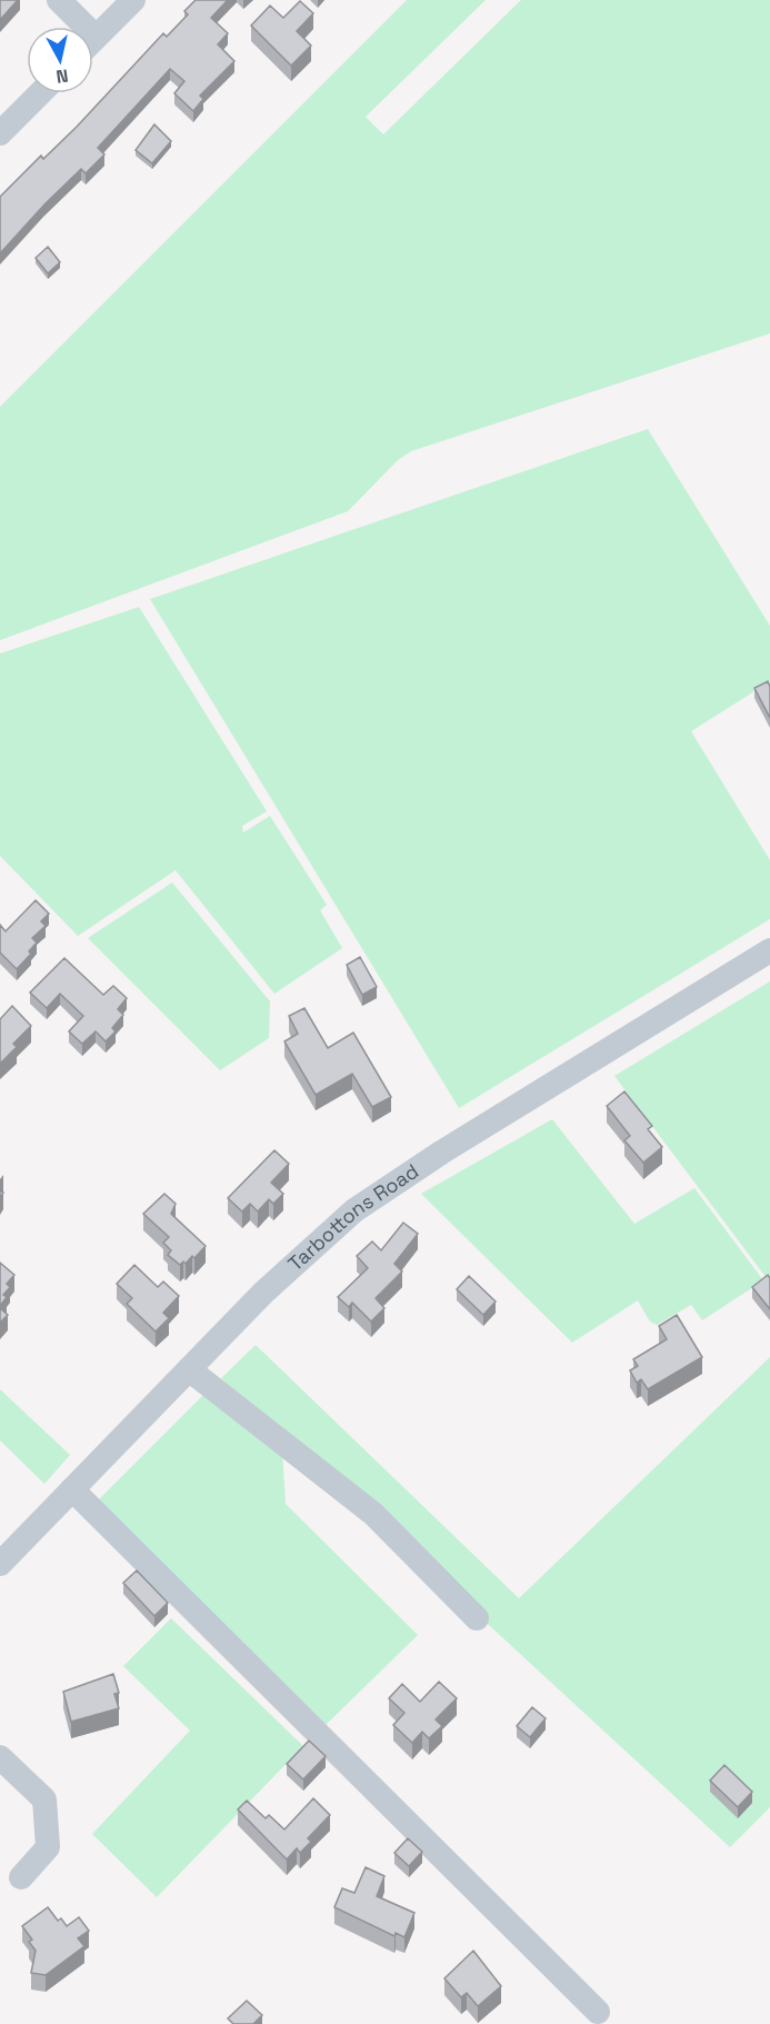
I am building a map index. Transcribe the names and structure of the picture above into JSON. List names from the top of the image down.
{
  "streets": {
    "street": ["Tarbottons Road"]
  },
  "north": "bottom"
}
